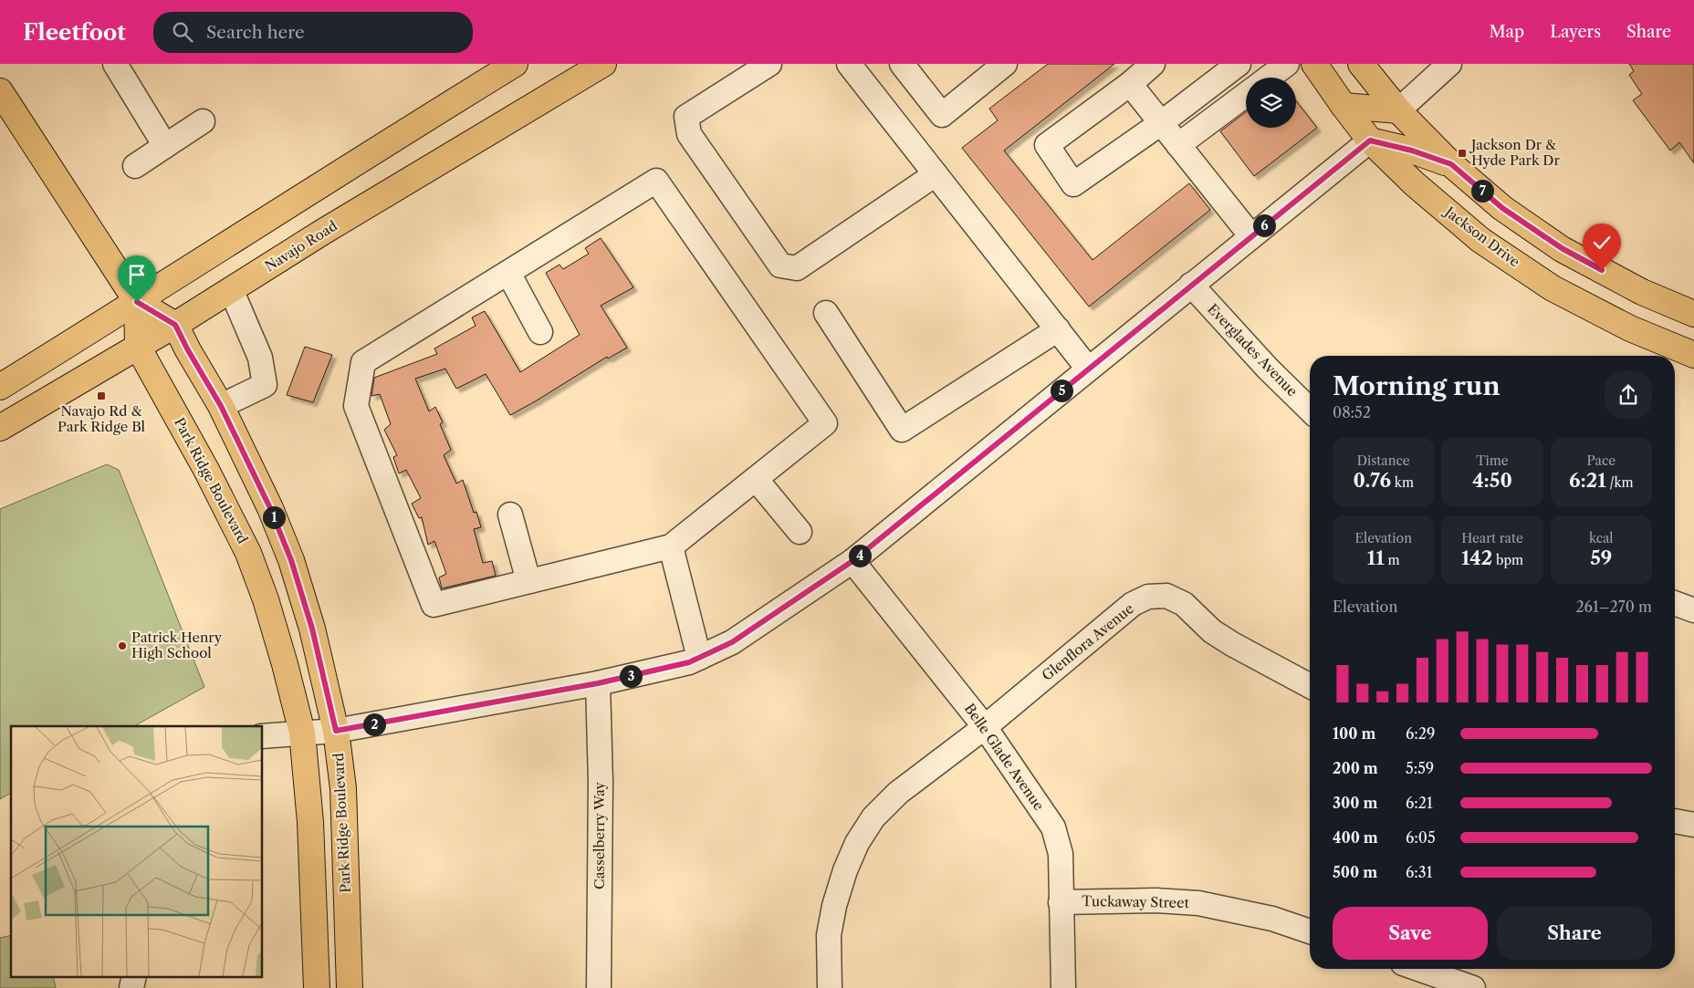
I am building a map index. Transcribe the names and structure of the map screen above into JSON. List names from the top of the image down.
{
  "streets": {
    "main road": ["Jackson Drive", "Navajo Road", "Park Ridge Boulevard"],
    "street": [
      "Everglades Avenue",
      "Glenflora Avenue",
      "Belle Glade Avenue",
      "Casselberry Way",
      "Tuckaway Street"
    ]
  },
  "crossings": [
    ["Navajo Road", "Park Ridge Boulevard"],
    ["Glenflora Avenue", "Belle Glade Avenue"],
    ["Belle Glade Avenue", "Tuckaway Street"]
  ],
  "places": {
    "transit": ["Jackson Dr & Hyde Park Dr", "Navajo Rd & Park Ridge Bl"],
    "other": ["Patrick Henry High School"]
  },
  "page": {
    "header": "Fleetfoot",
    "search": "Search here",
    "nav": ["Map", "Layers", "Share"],
    "pins": [
      "7",
      "6",
      "5",
      "1",
      "4",
      "3",
      "2"
    ],
    "heading": ["Morning run", "08:52"],
    "stats": [
      ["Distance", "0.76 km"],
      ["Time", "4:50"],
      ["Pace", "6:21 /km"],
      ["Elevation", "11 m"],
      ["Heart rate", "142 bpm"],
      ["kcal", "59"]
    ],
    "chart": ["Elevation", "261–270 m"],
    "list": [
      {
        "name": "100 m",
        "note": "6:29"
      },
      {
        "name": "200 m",
        "note": "5:59"
      },
      {
        "name": "300 m",
        "note": "6:21"
      },
      {
        "name": "400 m",
        "note": "6:05"
      },
      {
        "name": "500 m",
        "note": "6:31"
      }
    ],
    "buttons": ["Save", "Share"]
  }
}
